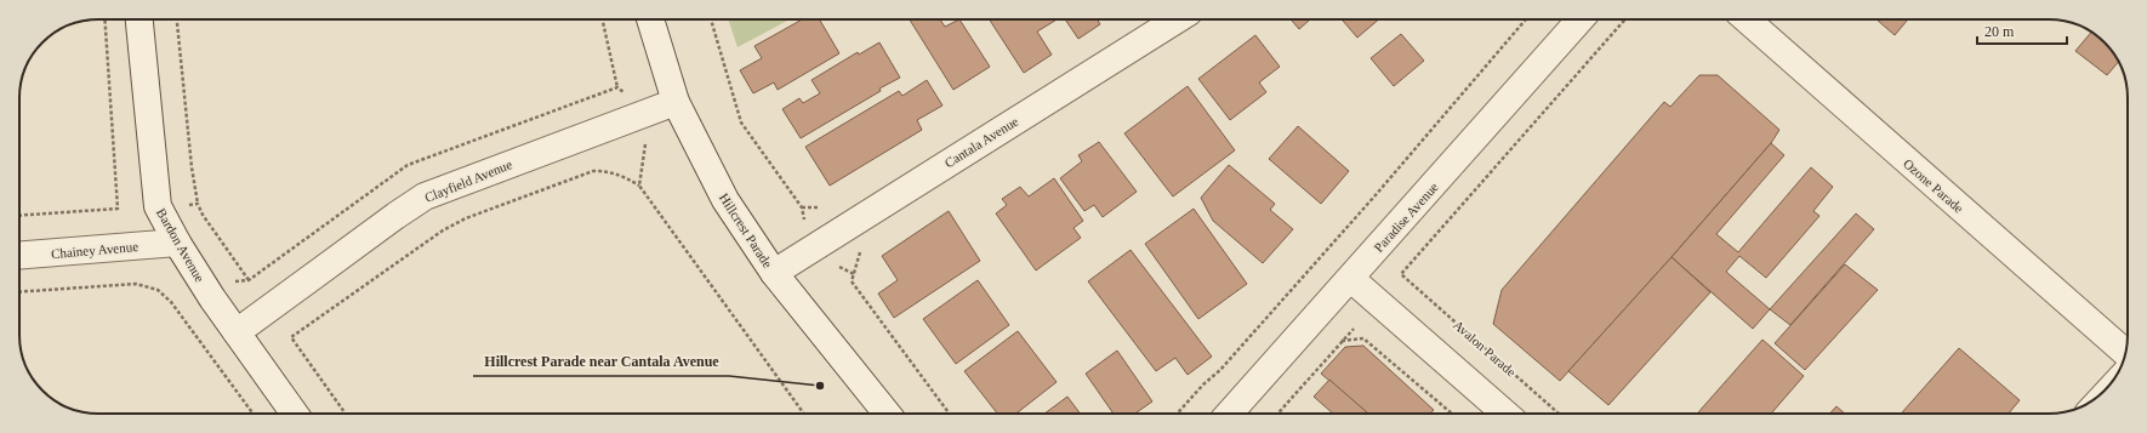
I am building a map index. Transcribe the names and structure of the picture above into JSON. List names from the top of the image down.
{
  "streets": {
    "street": [
      "Cantala Avenue",
      "Clayfield Avenue",
      "Ozone Parade",
      "Paradise Avenue",
      "Hillcrest Parade",
      "Bardon Avenue",
      "Chainey Avenue"
    ],
    "path": ["Avalon Parade"]
  },
  "crossings": [
    ["Cantala Avenue", "Hillcrest Parade"],
    ["Clayfield Avenue", "Hillcrest Parade"],
    ["Clayfield Avenue", "Bardon Avenue"],
    ["Bardon Avenue", "Chainey Avenue"]
  ],
  "places": ["Hillcrest Parade near Cantala Avenue"],
  "scale_bar": "20 m"
}
